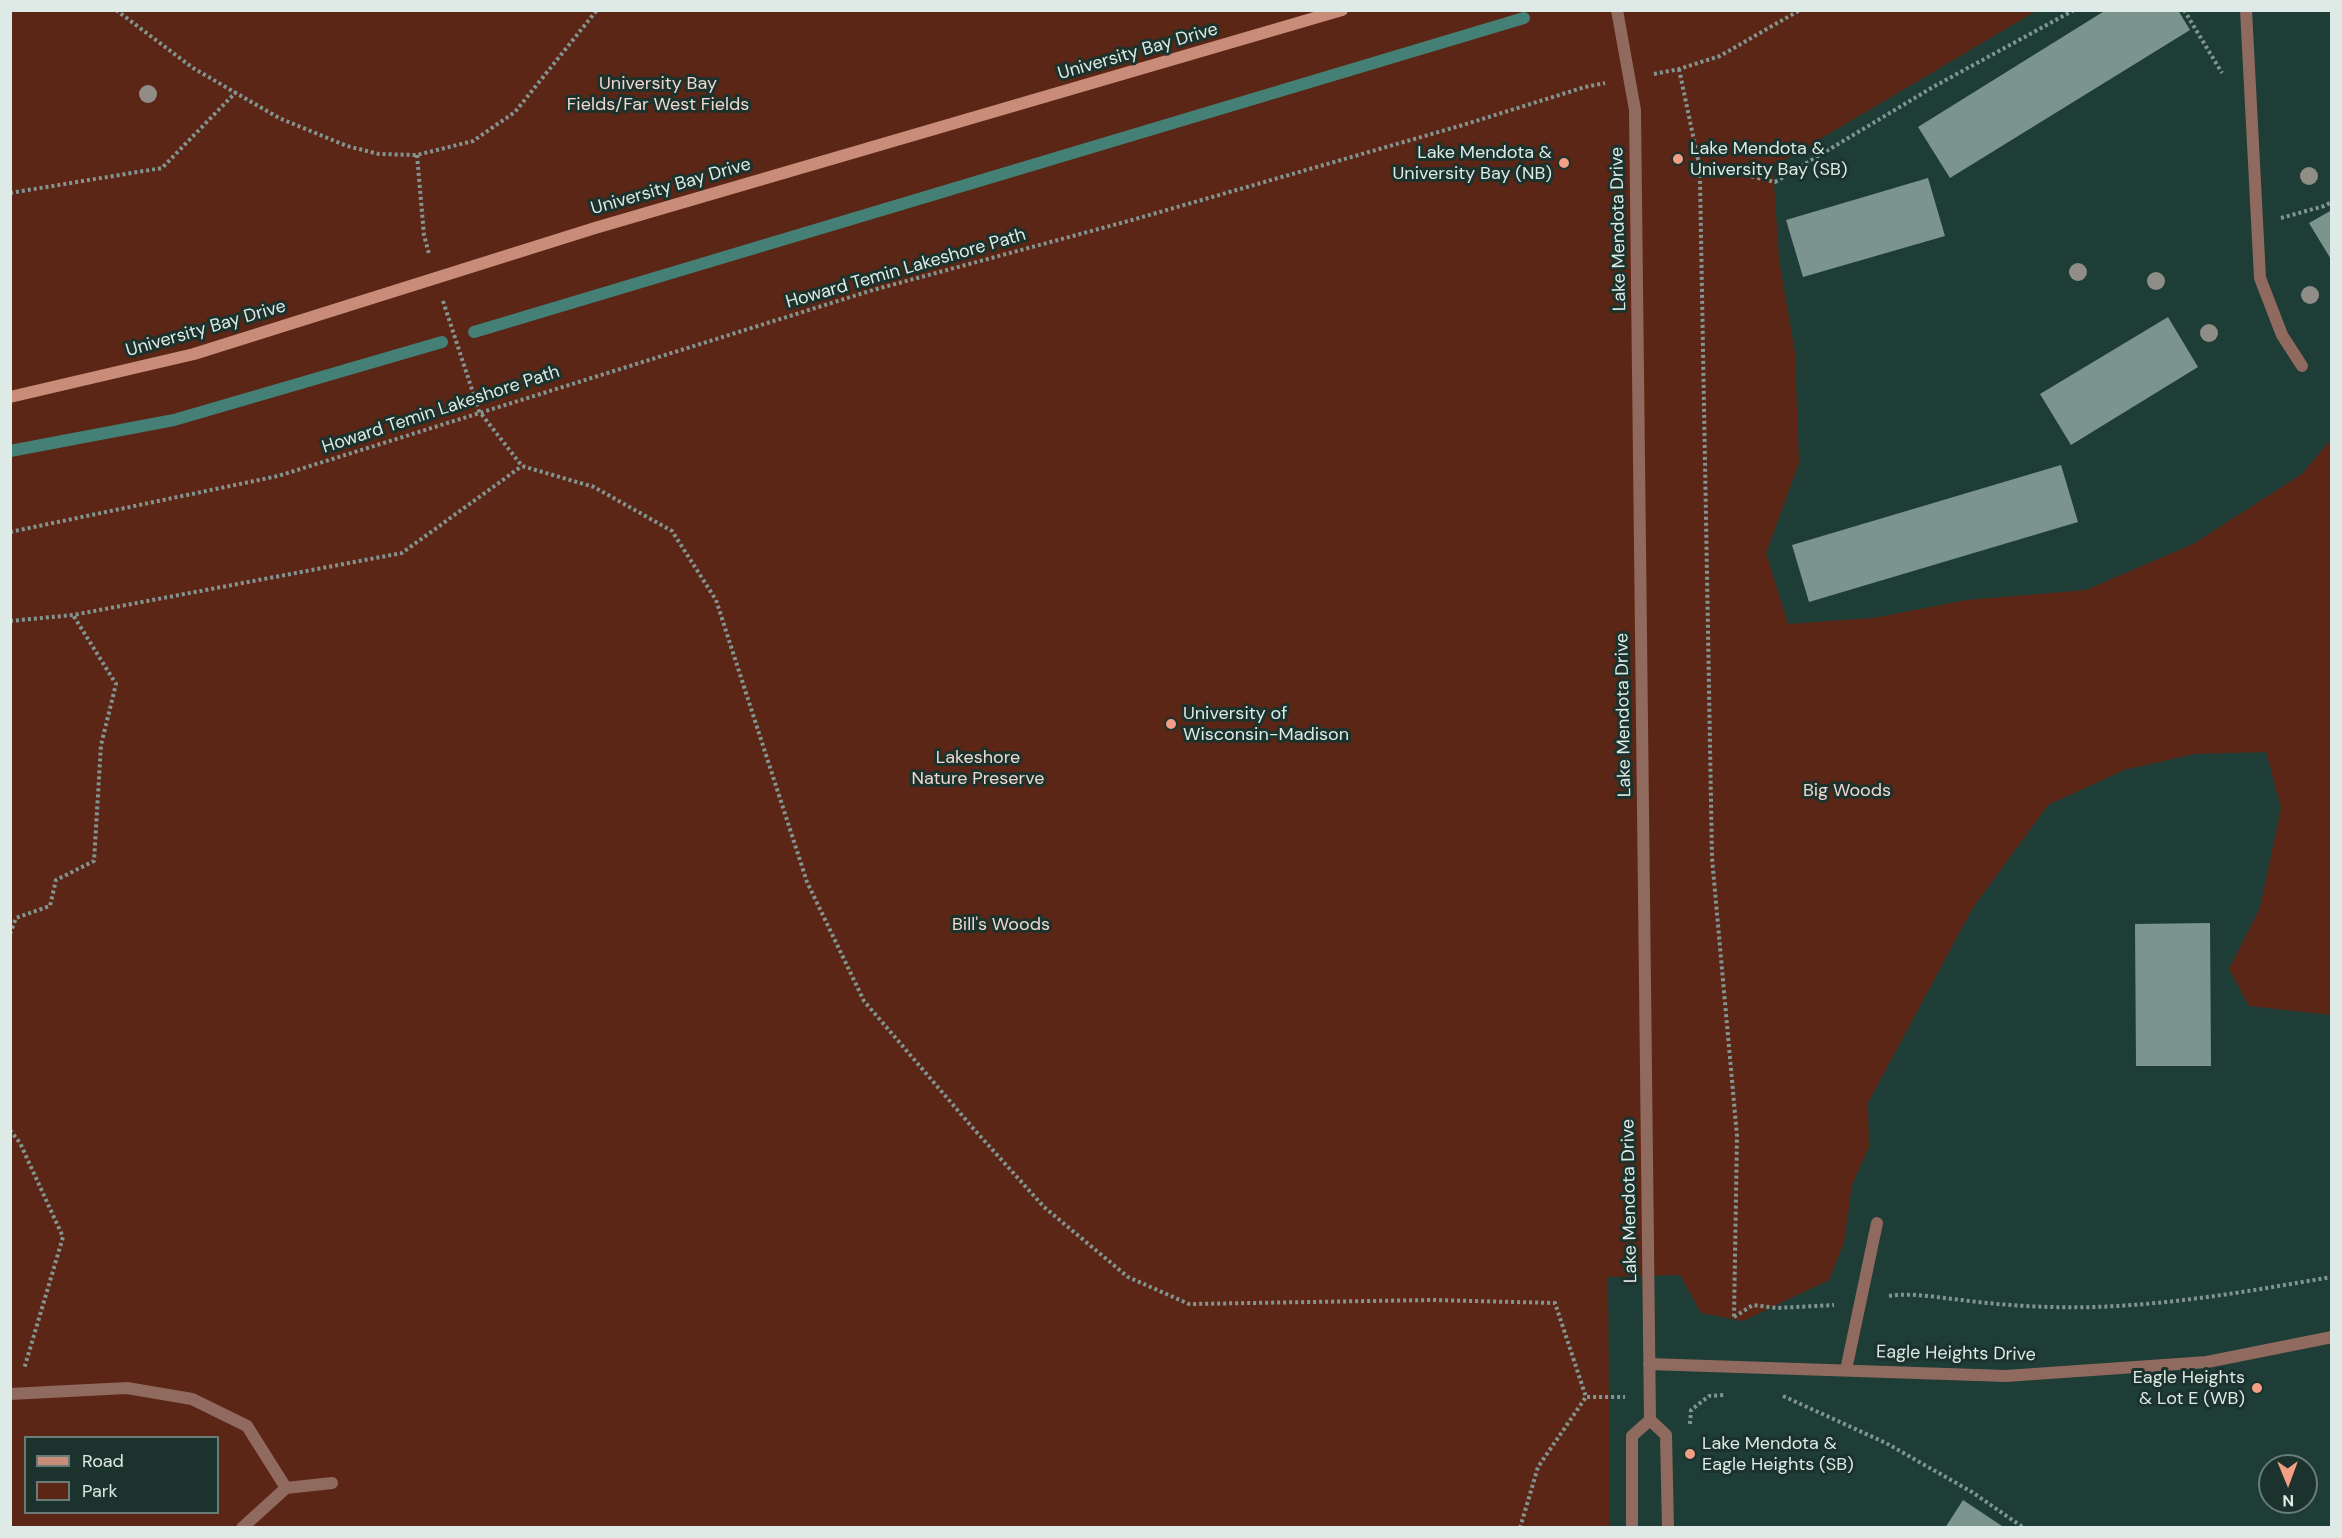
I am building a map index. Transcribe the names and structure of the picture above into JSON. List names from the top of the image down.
{
  "streets": {
    "street": ["University Bay Drive", "Lake Mendota Drive", "Eagle Heights Drive"],
    "path": ["Howard Temin Lakeshore Path"]
  },
  "crossings": [
    ["Lake Mendota Drive", "Howard Temin Lakeshore Path"],
    ["Lake Mendota Drive", "Eagle Heights Drive"]
  ],
  "parks": [
    "University Bay Fields/Far West Fields",
    "Lakeshore Nature Preserve",
    "Big Woods",
    "Bill's Woods"
  ],
  "places": [
    "Lake Mendota & University Bay (SB)",
    "Lake Mendota & University Bay (NB)",
    "University of Wisconsin-Madison",
    "Eagle Heights & Lot E (WB)",
    "Lake Mendota & Eagle Heights (SB)"
  ],
  "legend": ["Road", "Park"],
  "north": "bottom"
}
